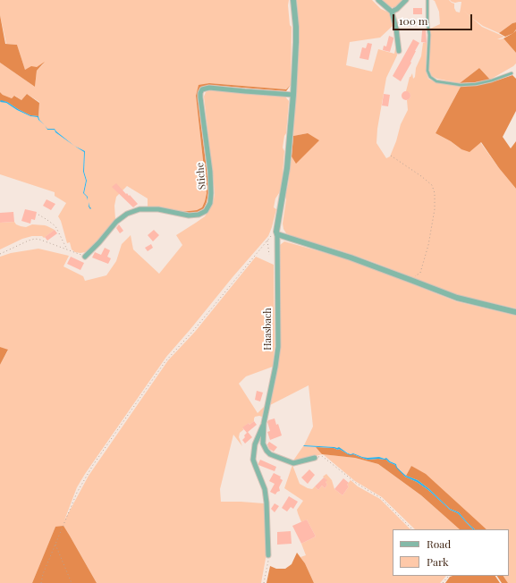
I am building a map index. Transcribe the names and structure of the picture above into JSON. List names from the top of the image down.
{
  "streets": {
    "street": ["Stiche", "Haasbach"]
  },
  "legend": ["Road", "Park"],
  "scale_bar": "100 m"
}
